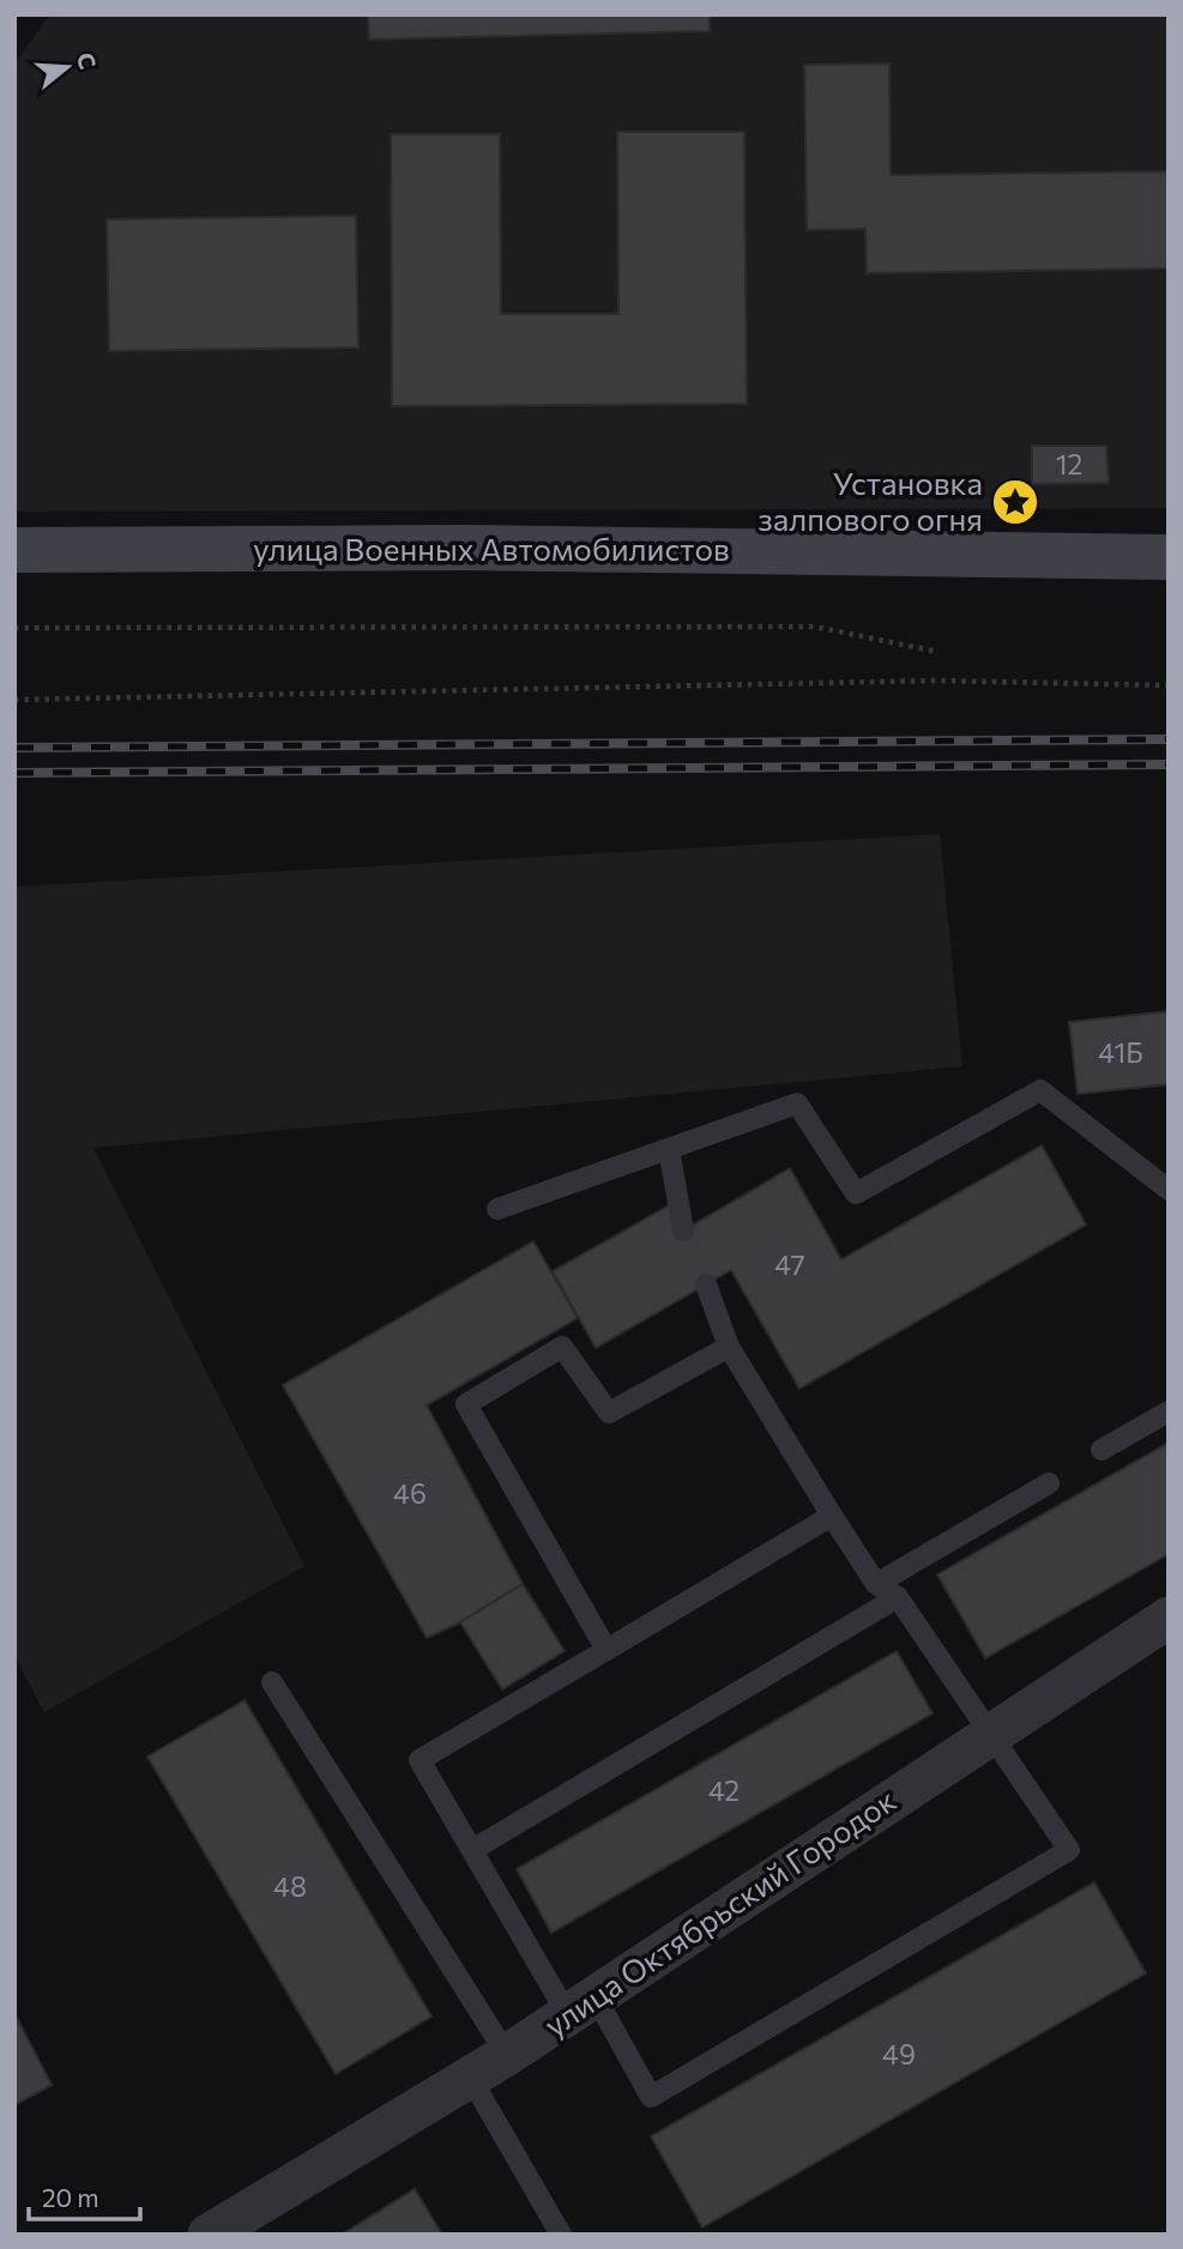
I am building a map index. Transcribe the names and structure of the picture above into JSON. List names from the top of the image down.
{
  "streets": {
    "street": ["улица Военных Автомобилистов", "улица Октябрьский Городок"]
  },
  "places": {
    "place": ["Установка залпового огня"]
  },
  "house_numbers": [
    "12",
    "41Б",
    "47",
    "46",
    "42",
    "48",
    "49"
  ],
  "scale_bar": "20 m",
  "north": "right"
}
